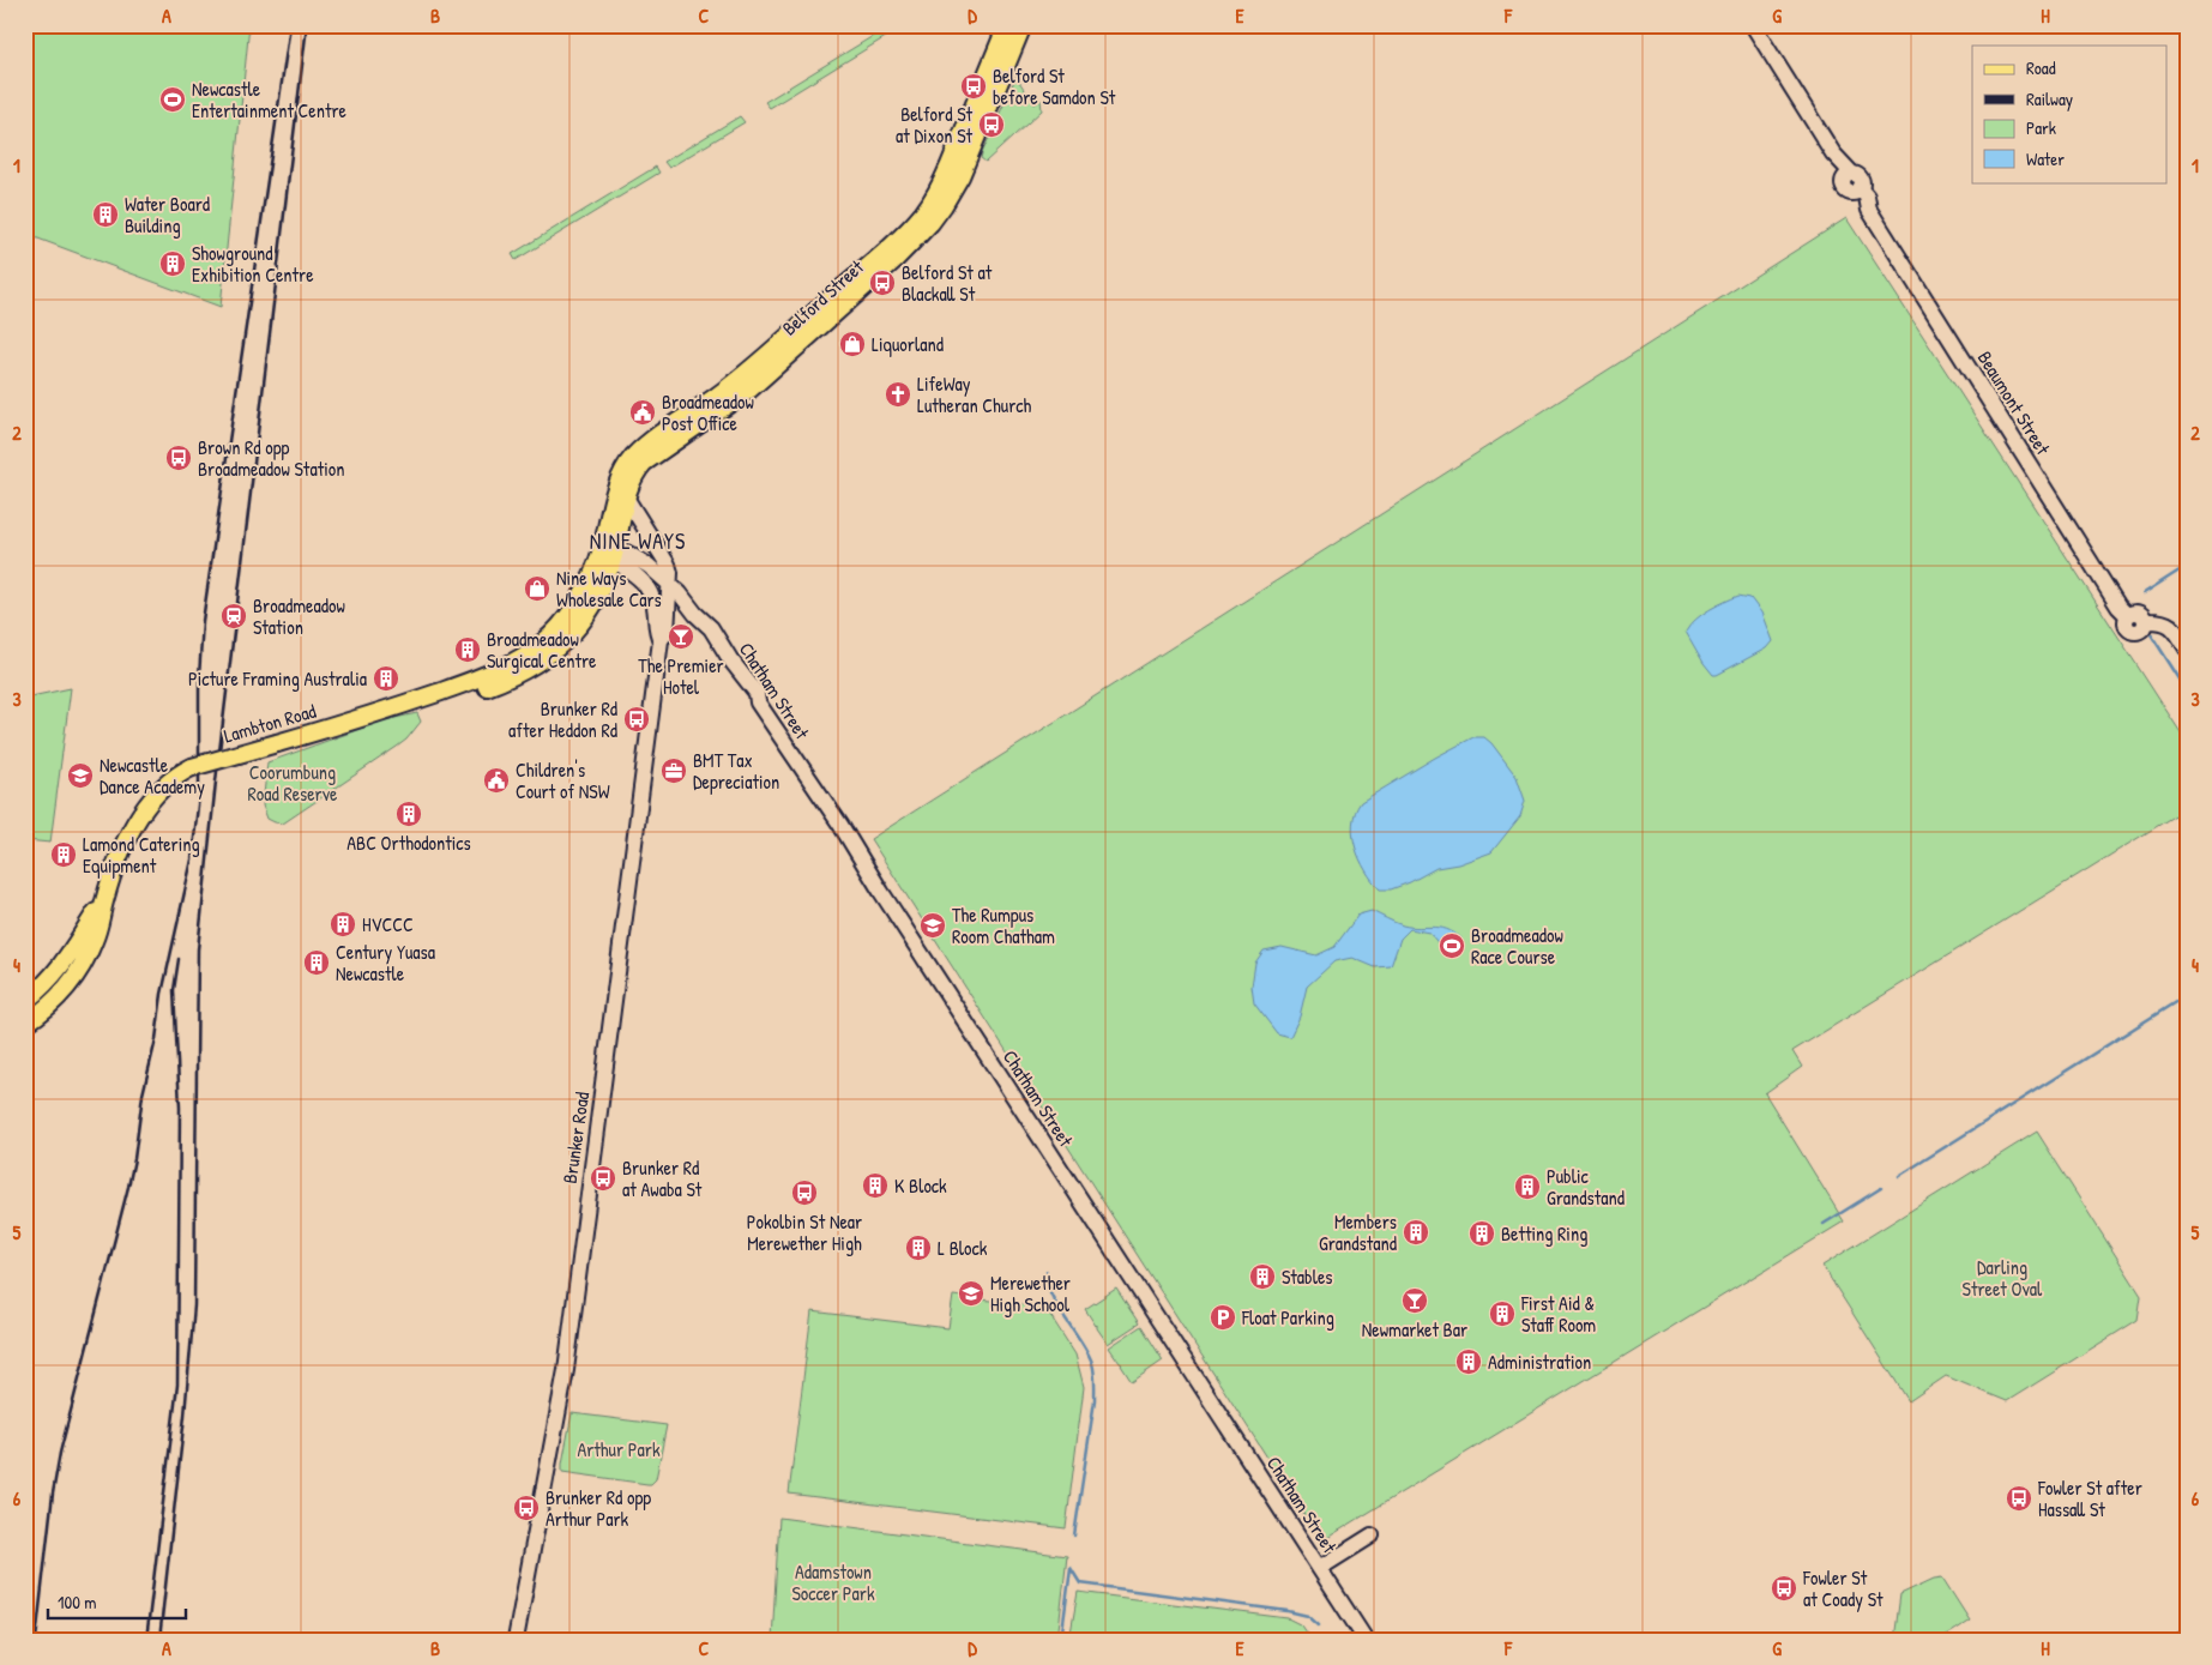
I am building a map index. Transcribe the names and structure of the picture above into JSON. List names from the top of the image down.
{
  "streets": {
    "main road": ["Belford Street", "Lambton Road"],
    "street": ["Beaumont Street", "Chatham Street", "Brunker Road"]
  },
  "crossings": [
    ["Belford Street", "Chatham Street"],
    ["Belford Street", "Lambton Road"],
    ["Belford Street", "Brunker Road"],
    ["Chatham Street", "Lambton Road"],
    ["Chatham Street", "Brunker Road"],
    ["Lambton Road", "Brunker Road"]
  ],
  "districts": ["NINE WAYS"],
  "parks": [
    "Coorumbung Road Reserve",
    "Darling Street Oval",
    "Arthur Park",
    "Adamstown Soccer Park"
  ],
  "places": {
    "bus stop": [
      "Belford St before Samdon St",
      "Belford St at Dixon St",
      "Belford St at Blackall St",
      "Brown Rd opp Broadmeadow Station",
      "Brunker Rd after Heddon Rd",
      "Brunker Rd at Awaba St",
      "Pokolbin St Near Merewether High",
      "Fowler St after Hassall St",
      "Brunker Rd opp Arthur Park",
      "Fowler St at Coady St"
    ],
    "sports": ["Newcastle Entertainment Centre", "Broadmeadow Race Course"],
    "building": [
      "Water Board Building",
      "Showground Exhibition Centre",
      "Broadmeadow Surgical Centre",
      "Picture Framing Australia",
      "ABC Orthodontics",
      "Lamond Catering Equipment",
      "HVCCC",
      "Century Yuasa Newcastle",
      "K Block",
      "Public Grandstand",
      "Members Grandstand",
      "Betting Ring",
      "L Block",
      "Stables",
      "First Aid & Staff Room",
      "Administration"
    ],
    "shop": ["Liquorland", "Nine Ways Wholesale Cars"],
    "church": ["LifeWay Lutheran Church"],
    "public building": ["Broadmeadow Post Office", "Children's Court of NSW"],
    "station": ["Broadmeadow Station"],
    "bar": ["The Premier Hotel", "Newmarket Bar"],
    "office": ["BMT Tax Depreciation"],
    "school or university": ["Newcastle Dance Academy", "The Rumpus Room Chatham", "Merewether High School"],
    "parking": ["Float Parking"]
  },
  "legend": [
    "Road",
    "Railway",
    "Park",
    "Water"
  ],
  "scale_bar": "100 m",
  "grid": {
    "columns": [
      "A",
      "B",
      "C",
      "D",
      "E",
      "F",
      "G",
      "H"
    ],
    "rows": [
      "1",
      "2",
      "3",
      "4",
      "5",
      "6"
    ]
  }
}
